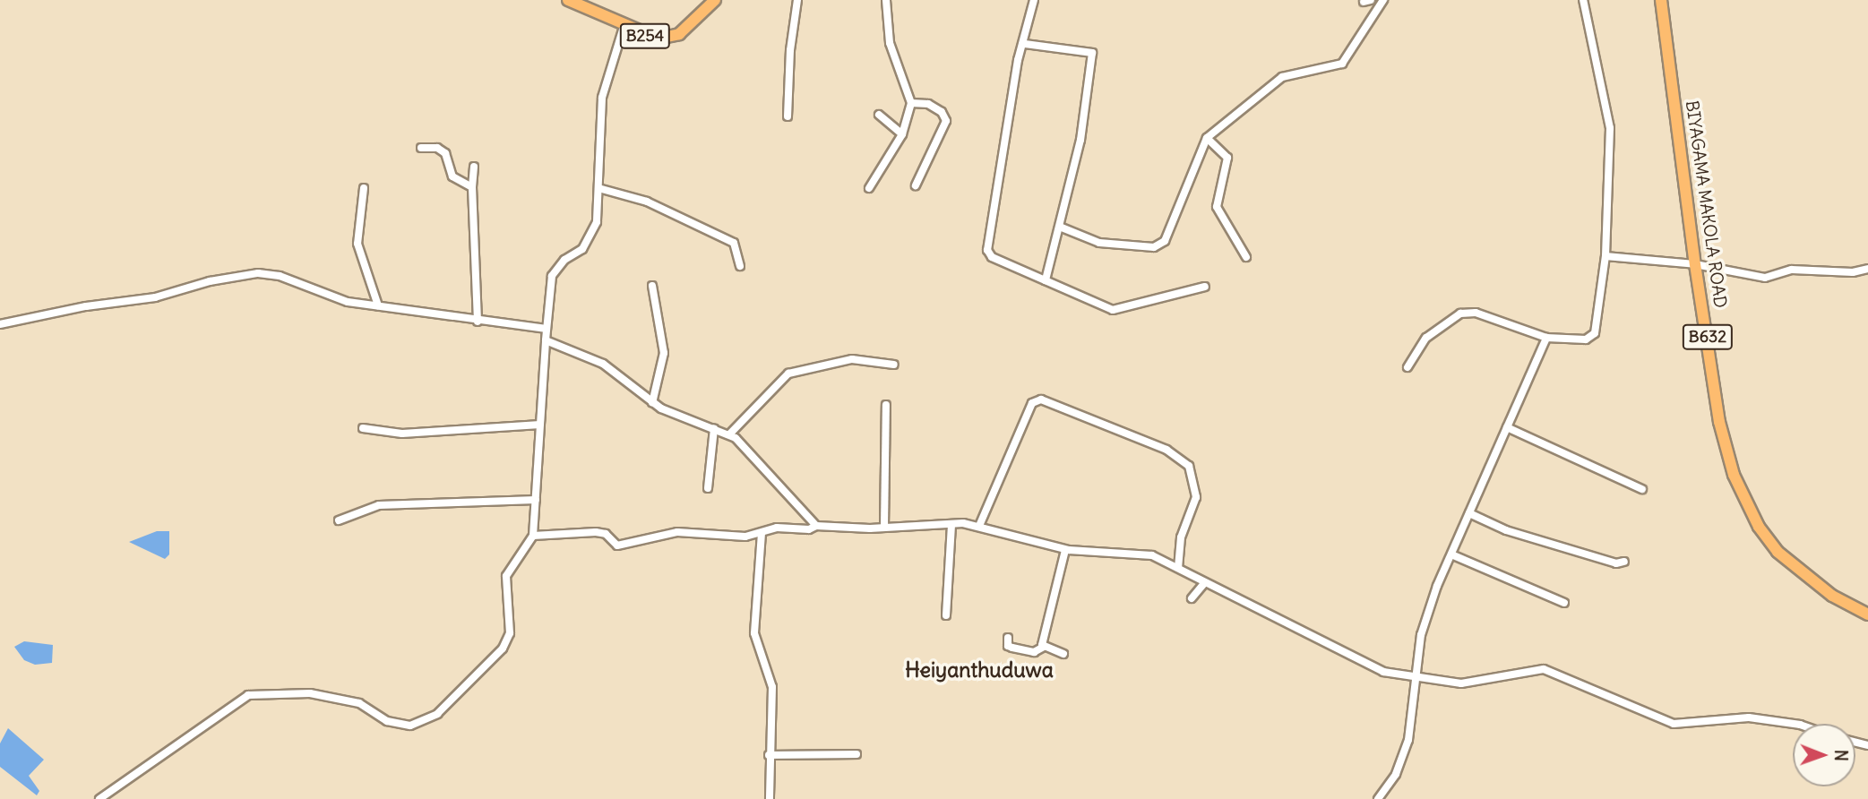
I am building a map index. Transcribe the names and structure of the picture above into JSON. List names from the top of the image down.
{
  "streets": {
    "main road": ["B254", "BIYAGAMA MAKOLA ROAD", "B632"]
  },
  "districts": ["Heiyanthuduwa"],
  "north": "right"
}
